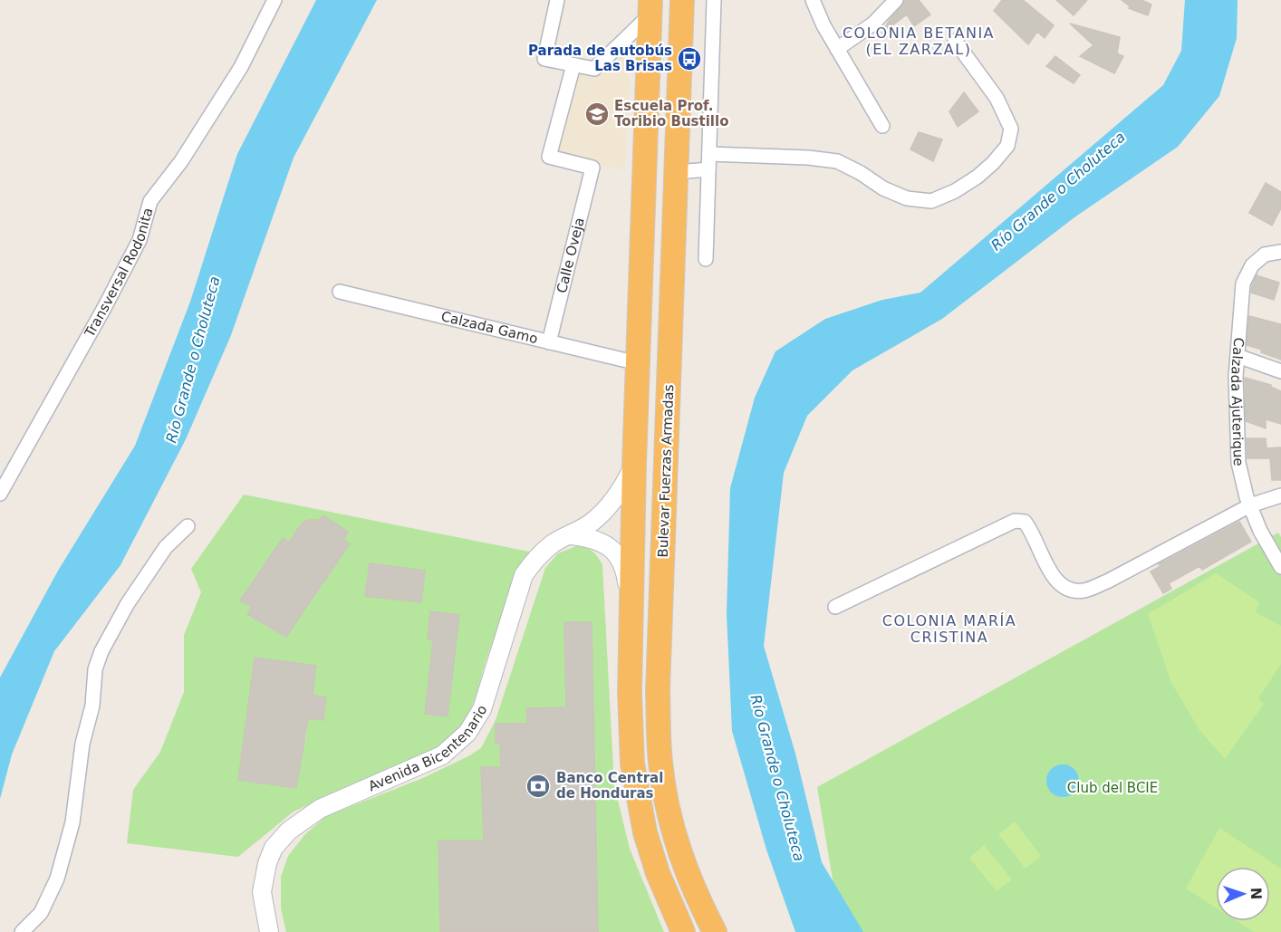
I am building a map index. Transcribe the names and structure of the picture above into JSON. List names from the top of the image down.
{
  "streets": {
    "highway": ["Bulevar Fuerzas Armadas"],
    "street": [
      "Calle Oveja",
      "Transversal Rodonita",
      "Calzada Gamo",
      "Calzada Ajuterique",
      "Avenida Bicentenario"
    ]
  },
  "crossings": [
    ["Calle Oveja", "Calzada Gamo"]
  ],
  "districts": ["COLONIA BETANIA (EL ZARZAL)", "COLONIA MARÍA CRISTINA"],
  "water": ["Río Grande o Choluteca"],
  "parks": ["Club del BCIE"],
  "places": {
    "bus stop": ["Parada de autobús Las Brisas"],
    "school or university": ["Escuela Prof. Toribio Bustillo"],
    "bank": ["Banco Central de Honduras"]
  },
  "north": "right"
}
